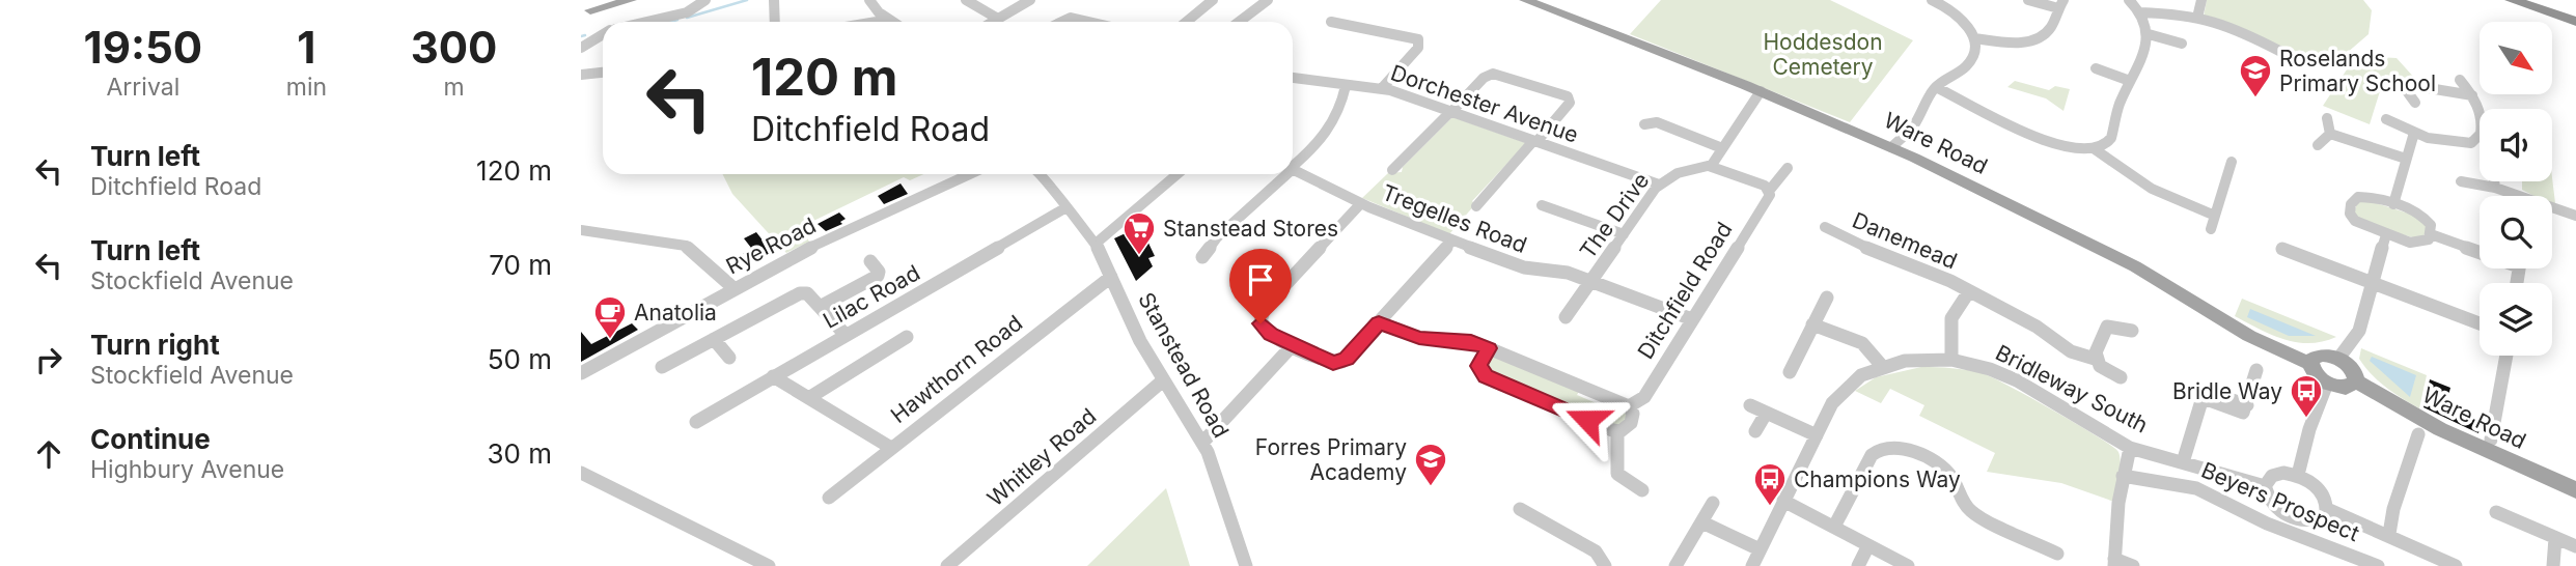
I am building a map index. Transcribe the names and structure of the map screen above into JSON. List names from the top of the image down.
{
  "streets": {
    "main road": ["Ware Road"],
    "street": [
      "Dorchester Avenue",
      "The Drive",
      "Tregelles Road",
      "Danemead",
      "Rye Road",
      "Ditchfield Road",
      "Lilac Road",
      "Stanstead Road",
      "Hawthorn Road",
      "Bridleway South",
      "Whitley Road",
      "Beyers Prospect"
    ]
  },
  "crossings": [
    ["Dorchester Avenue", "The Drive"],
    ["The Drive", "Tregelles Road"],
    ["Tregelles Road", "Ditchfield Road"],
    ["Danemead", "Bridleway South"],
    ["Lilac Road", "Stanstead Road"],
    ["Stanstead Road", "Hawthorn Road"],
    ["Stanstead Road", "Whitley Road"]
  ],
  "parks": ["Hoddesdon Cemetery"],
  "places": {
    "school or university": ["Roselands Primary School", "Forres Primary Academy"],
    "supermarket": ["Stanstead Stores"],
    "cafe": ["Anatolia"],
    "bus stop": ["Bridle Way", "Champions Way"]
  },
  "north": "bottom right",
  "page": {
    "eta": [
      "19:50",
      "Arrival",
      "1",
      "min",
      "300",
      "m"
    ],
    "turn": ["120 m", "Ditchfield Road"],
    "list": [
      {
        "name": "Turn left",
        "note": "Ditchfield Road",
        "value": "120 m"
      },
      {
        "name": "Turn left",
        "note": "Stockfield Avenue",
        "value": "70 m"
      },
      {
        "name": "Turn right",
        "note": "Stockfield Avenue",
        "value": "50 m"
      },
      {
        "name": "Continue",
        "note": "Highbury Avenue",
        "value": "30 m"
      }
    ]
  }
}
